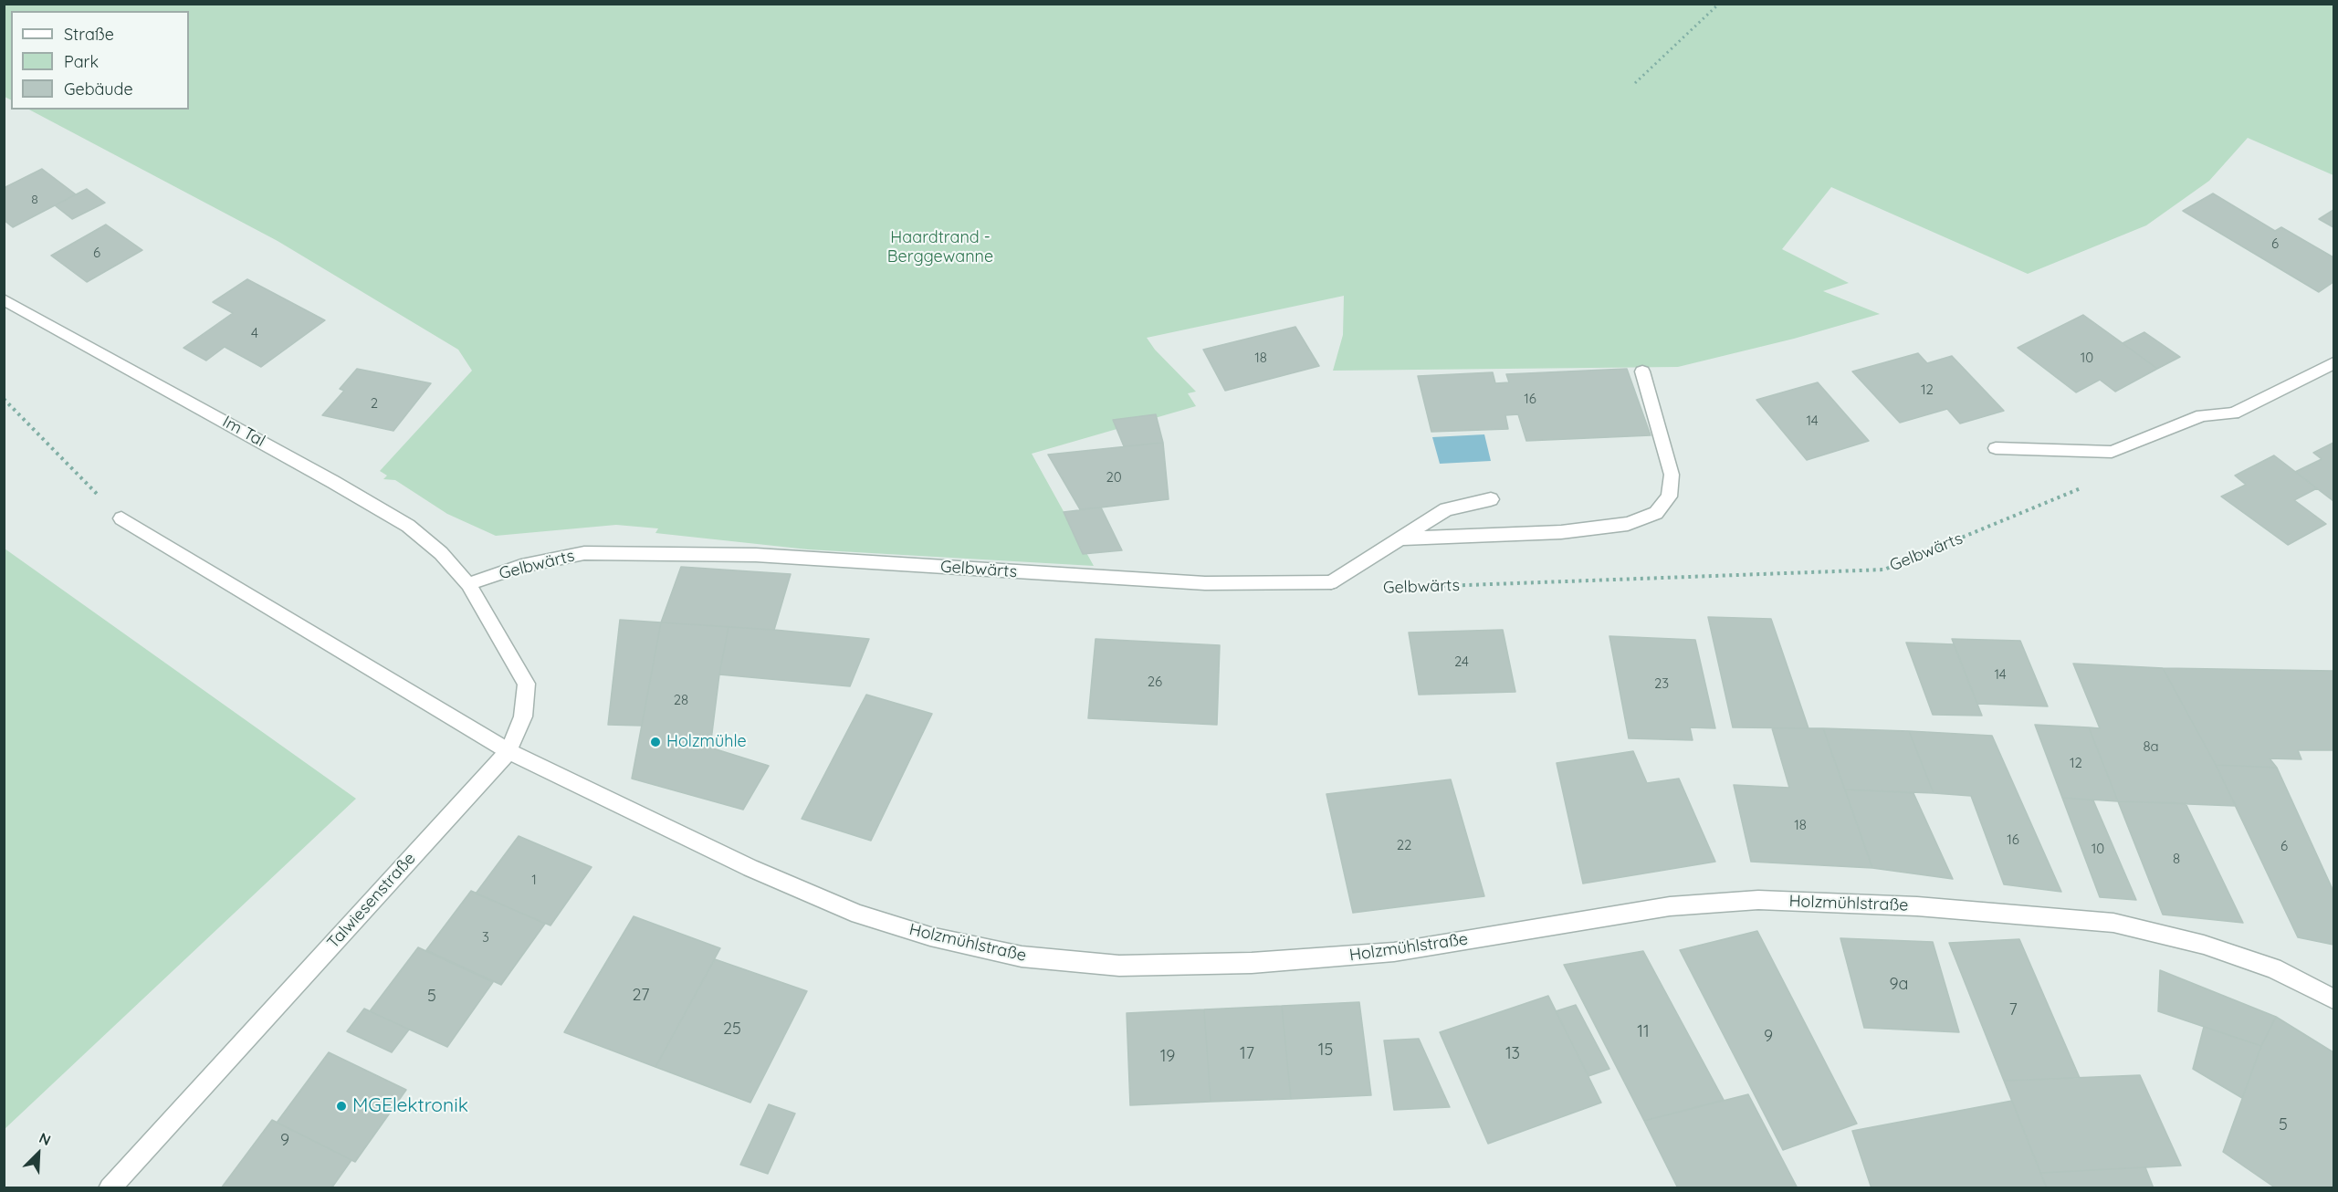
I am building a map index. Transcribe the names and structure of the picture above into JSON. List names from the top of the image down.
{
  "streets": {
    "street": [
      "Im Tal",
      "Gelbwärts",
      "Talwiesenstraße",
      "Holzmühlstraße"
    ]
  },
  "crossings": [
    ["Im Tal", "Gelbwärts"],
    ["Im Tal", "Talwiesenstraße"],
    ["Gelbwärts", "Talwiesenstraße"],
    ["Talwiesenstraße", "Holzmühlstraße"]
  ],
  "parks": ["Haardtrand - Berggewanne"],
  "places": ["Holzmühle", "MGElektronik"],
  "house_numbers": [
    "8",
    "6",
    "6",
    "4",
    "18",
    "10",
    "12",
    "16",
    "2",
    "14",
    "20",
    "24",
    "14",
    "26",
    "23",
    "28",
    "8a",
    "12",
    "18",
    "16",
    "22",
    "6",
    "10",
    "8",
    "1",
    "3",
    "9a",
    "27",
    "5",
    "7",
    "25",
    "11",
    "9",
    "15",
    "17",
    "13",
    "19",
    "5",
    "9"
  ],
  "legend": ["Straße", "Park", "Gebäude"],
  "north": "top right"
}
